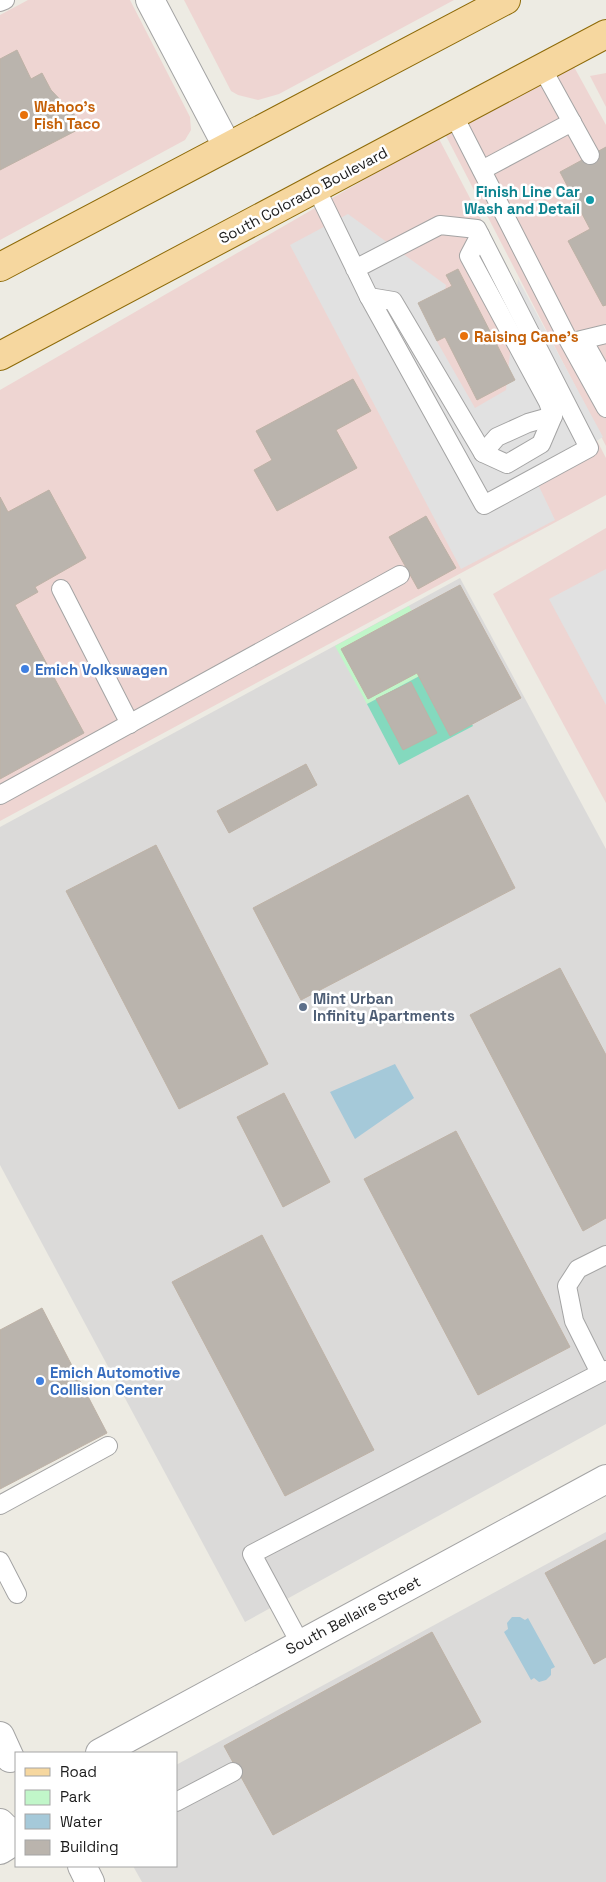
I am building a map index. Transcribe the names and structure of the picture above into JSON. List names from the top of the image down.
{
  "streets": {
    "main road": ["South Colorado Boulevard"],
    "street": ["South Bellaire Street"]
  },
  "places": [
    "Wahoo's Fish Taco",
    "Finish Line Car Wash and Detail",
    "Raising Cane's",
    "Emich Volkswagen",
    "Mint Urban Infinity Apartments",
    "Emich Automotive Collision Center"
  ],
  "legend": [
    "Road",
    "Park",
    "Water",
    "Building"
  ]
}
